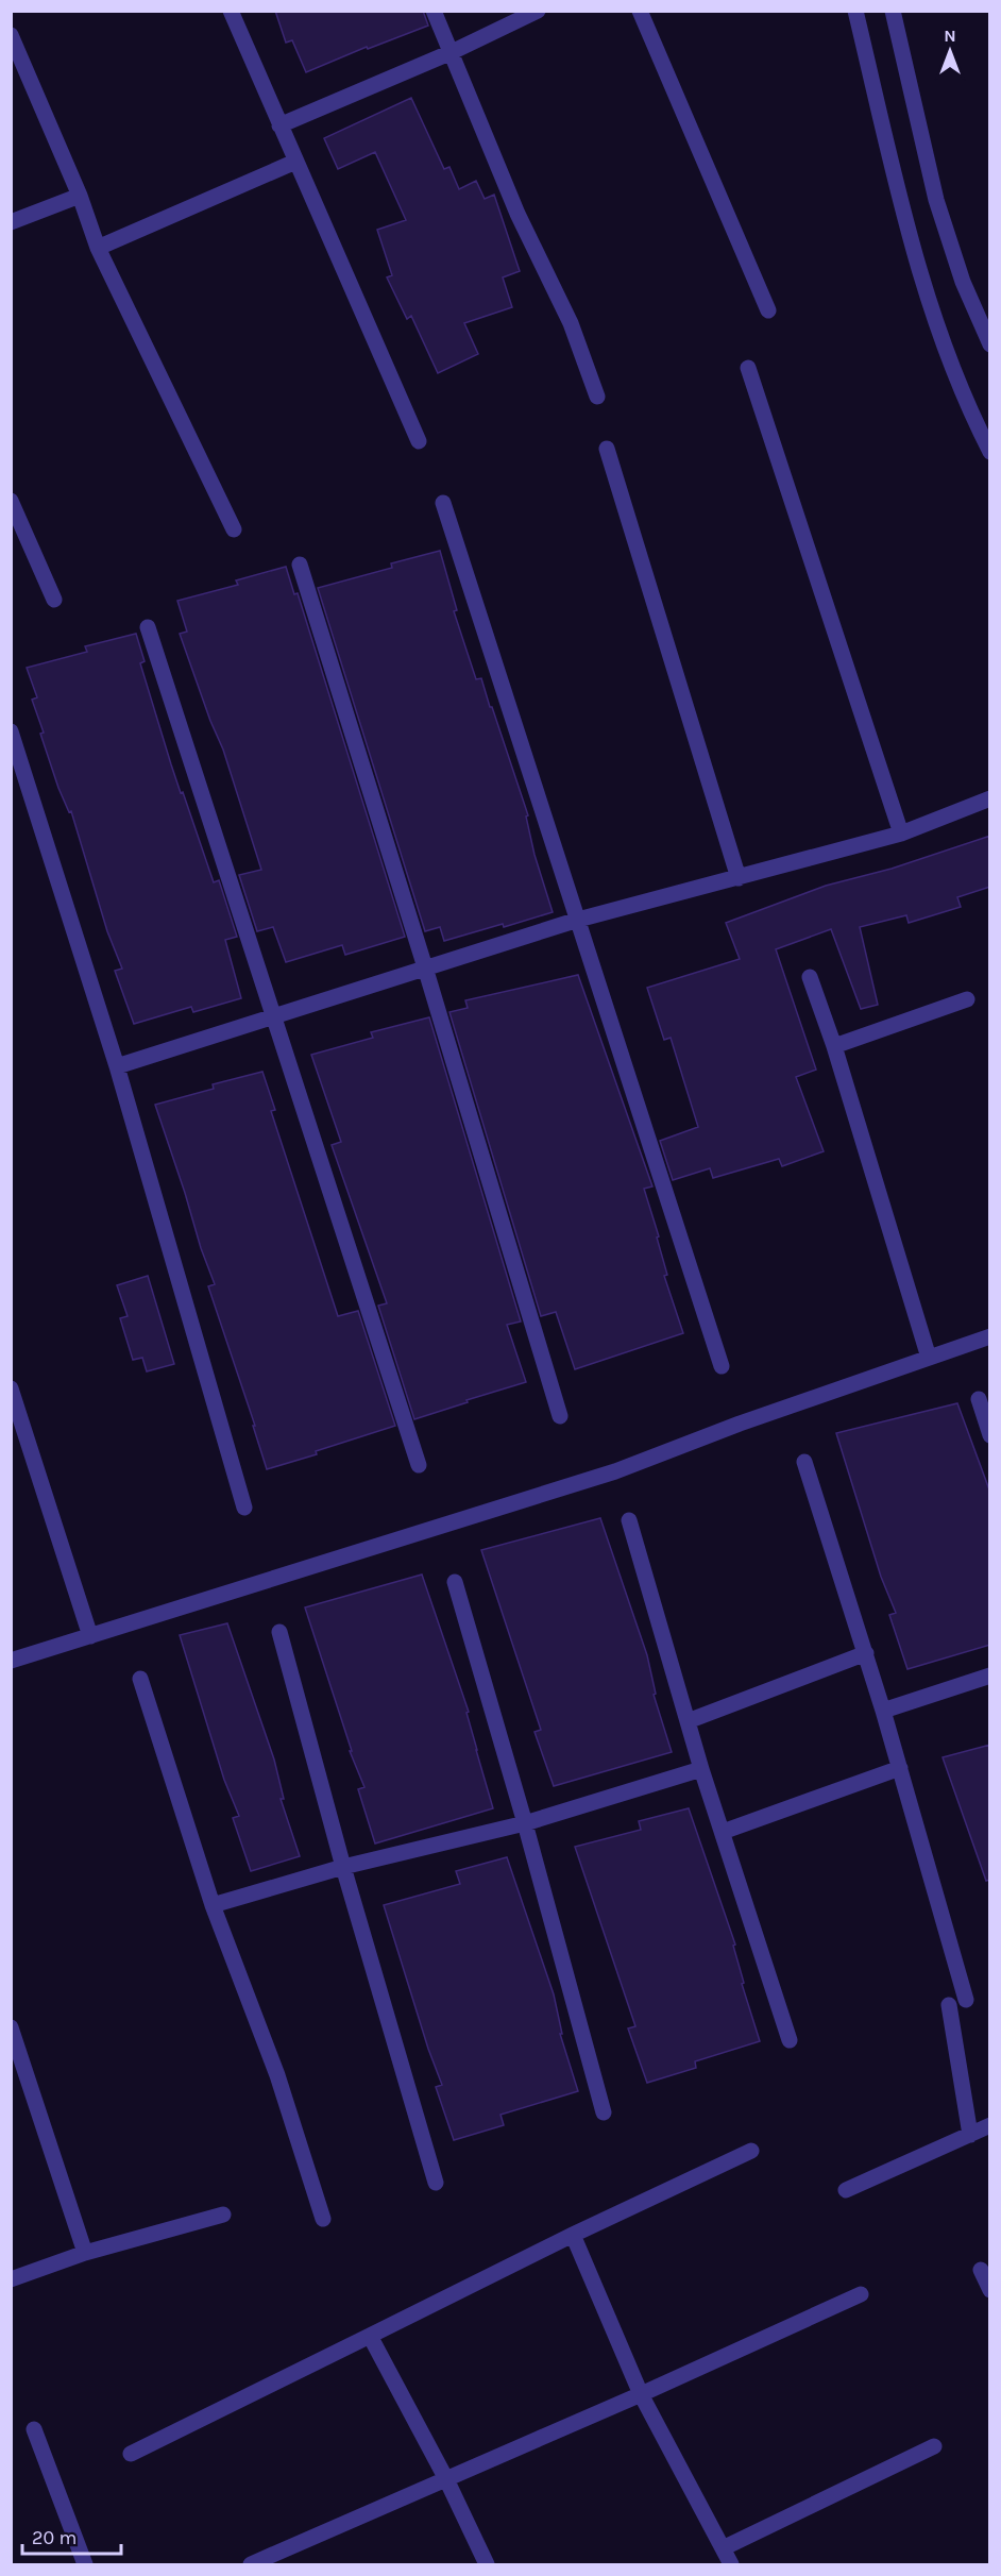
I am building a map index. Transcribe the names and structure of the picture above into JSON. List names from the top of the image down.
{
  "scale_bar": "20 m",
  "north": "top"
}
